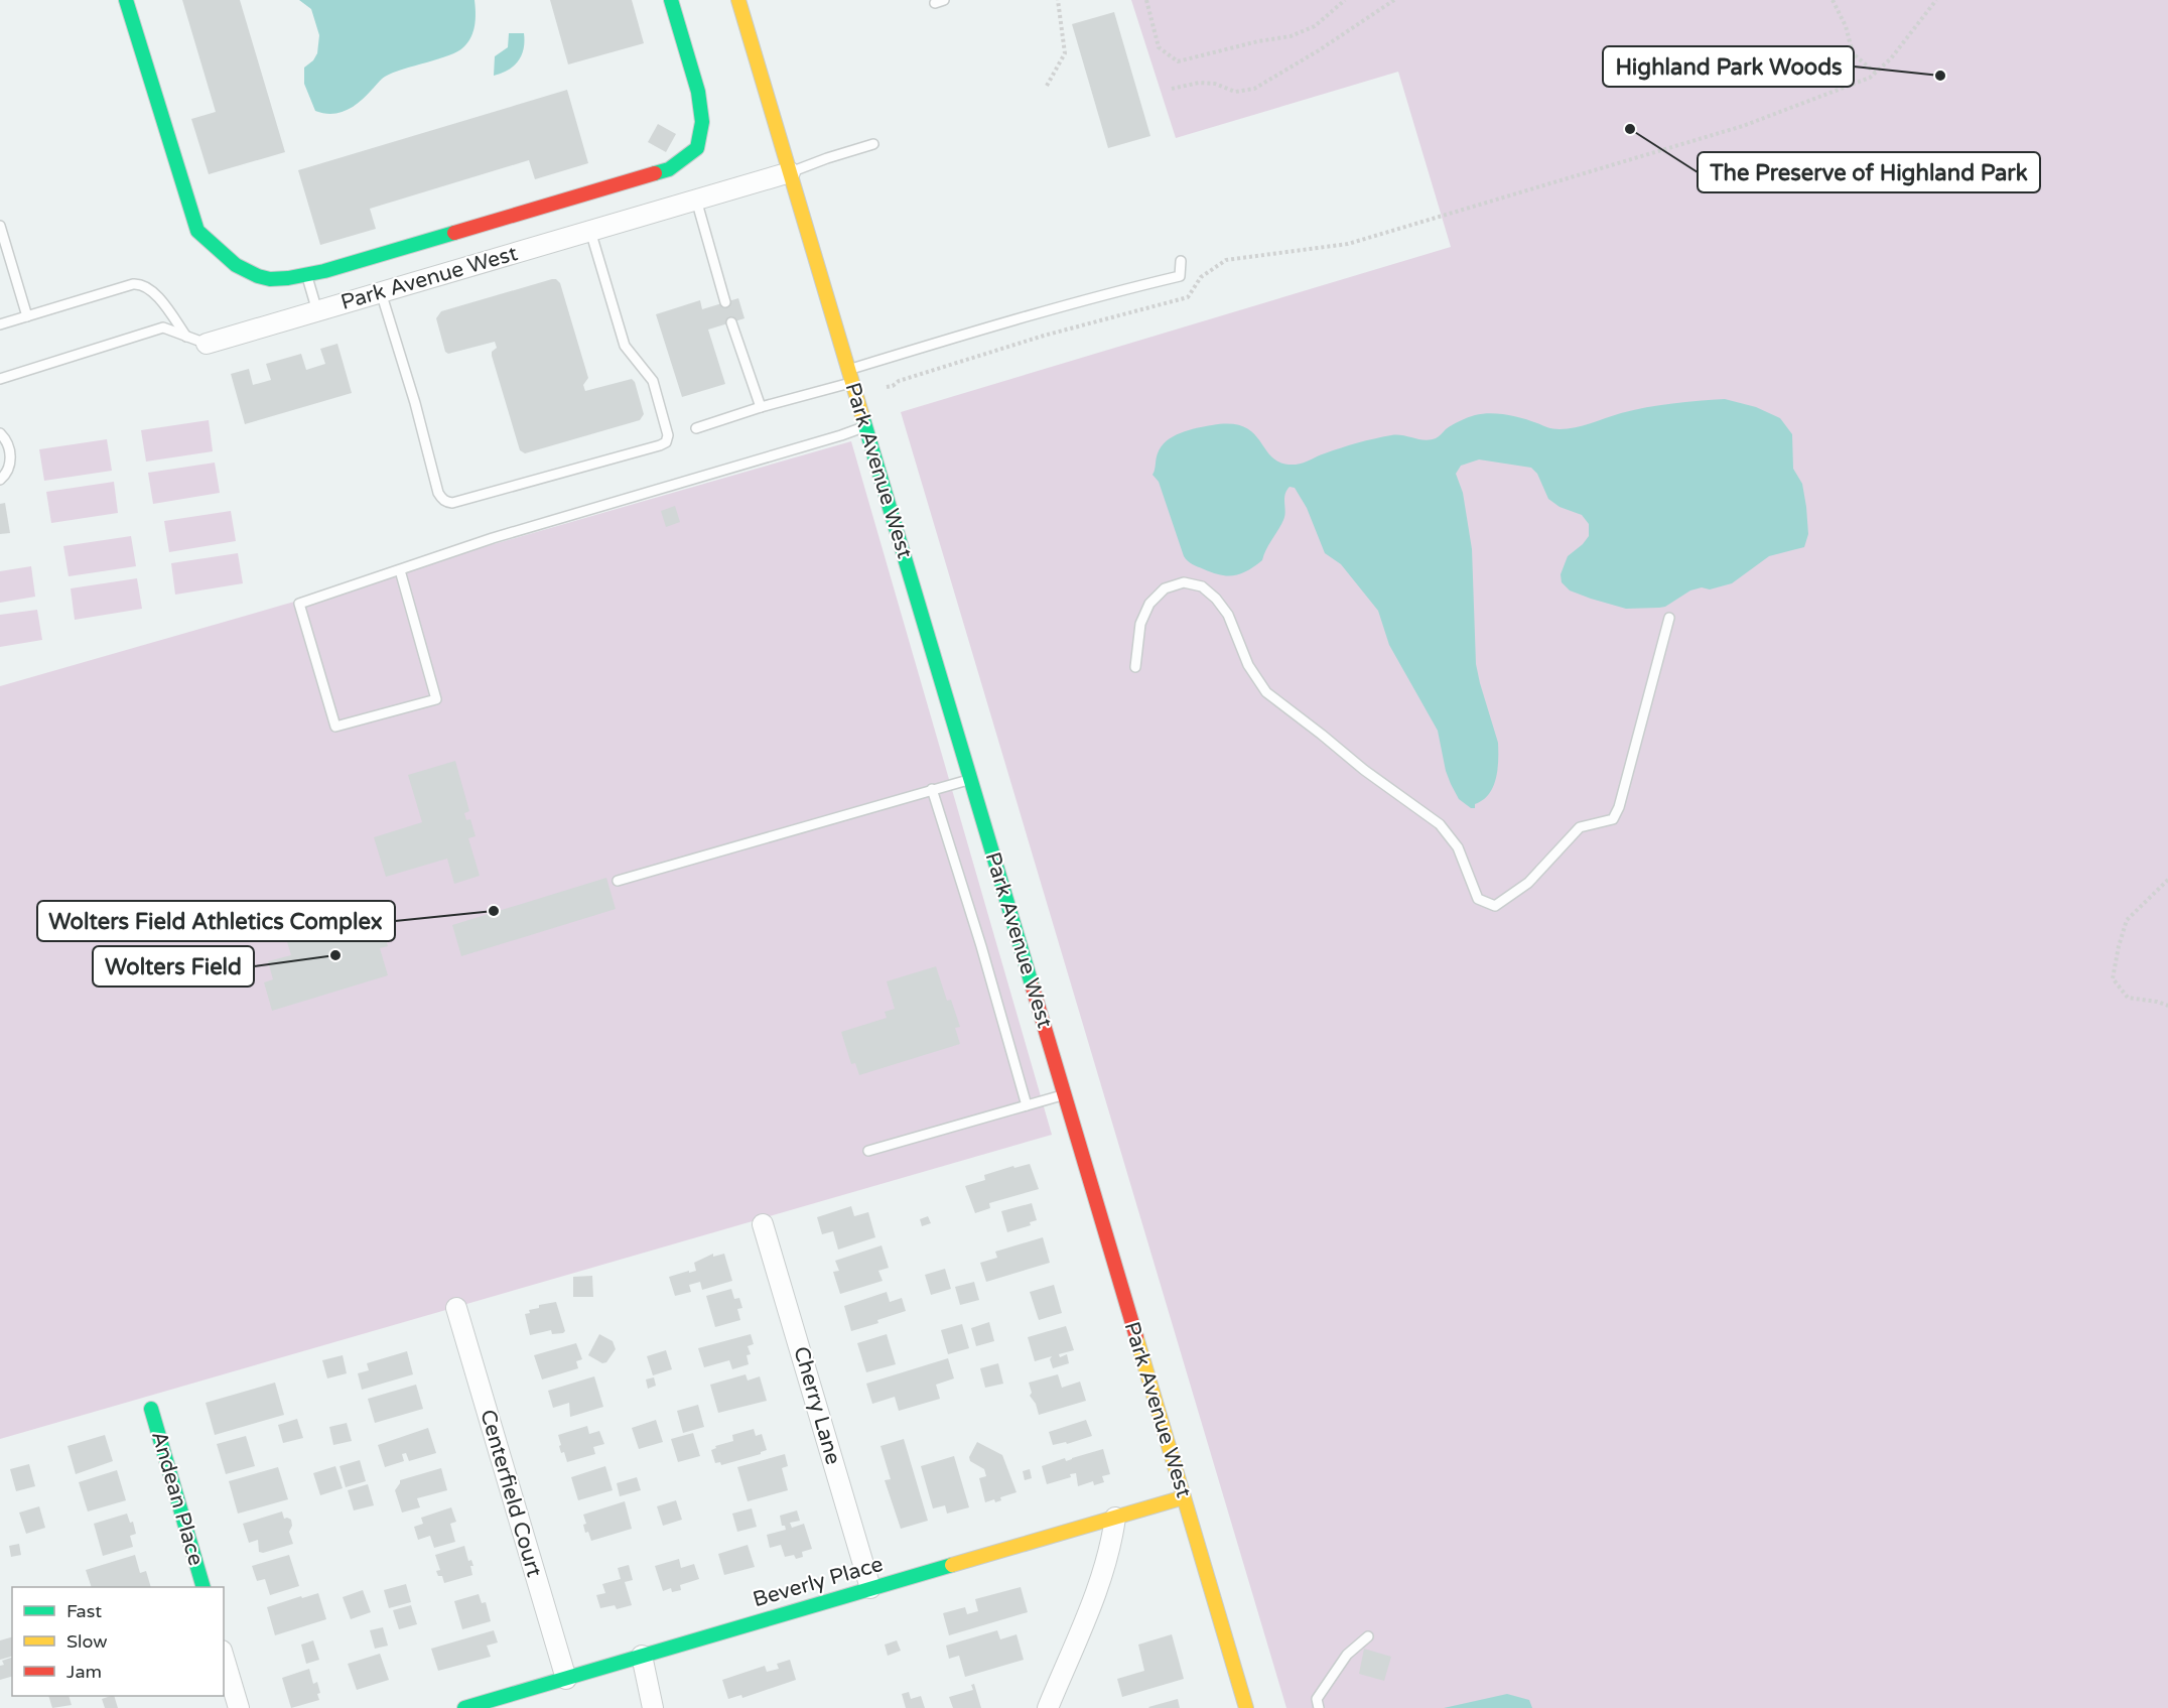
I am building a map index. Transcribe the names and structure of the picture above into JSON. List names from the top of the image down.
{
  "streets": {
    "street": [
      "Park Avenue West",
      "Cherry Lane",
      "Centerfield Court",
      "Andean Place",
      "Beverly Place"
    ]
  },
  "crossings": [
    ["Park Avenue West", "Beverly Place"],
    ["Cherry Lane", "Beverly Place"],
    ["Centerfield Court", "Beverly Place"]
  ],
  "places": [
    "Highland Park Woods",
    "The Preserve of Highland Park",
    "Wolters Field Athletics Complex",
    "Wolters Field"
  ],
  "legend": ["Fast", "Slow", "Jam"]
}
